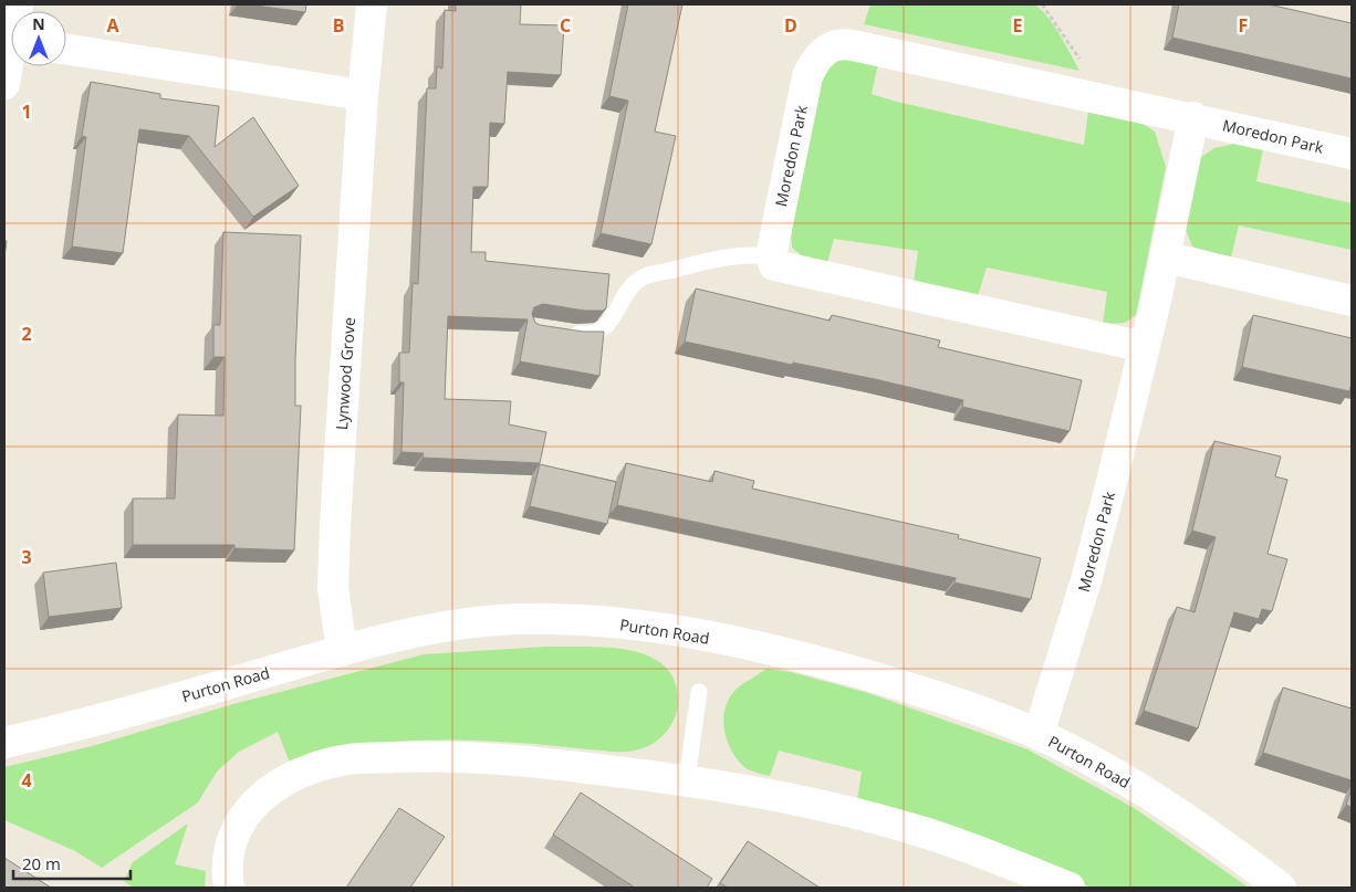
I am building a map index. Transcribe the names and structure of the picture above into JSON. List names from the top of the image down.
{
  "streets": {
    "street": ["Moredon Park", "Lynwood Grove", "Purton Road"]
  },
  "crossings": [
    ["Moredon Park", "Purton Road"],
    ["Lynwood Grove", "Purton Road"]
  ],
  "scale_bar": "20 m",
  "north": "top",
  "grid": {
    "columns": [
      "A",
      "B",
      "C",
      "D",
      "E",
      "F"
    ],
    "rows": [
      "1",
      "2",
      "3",
      "4"
    ]
  }
}
